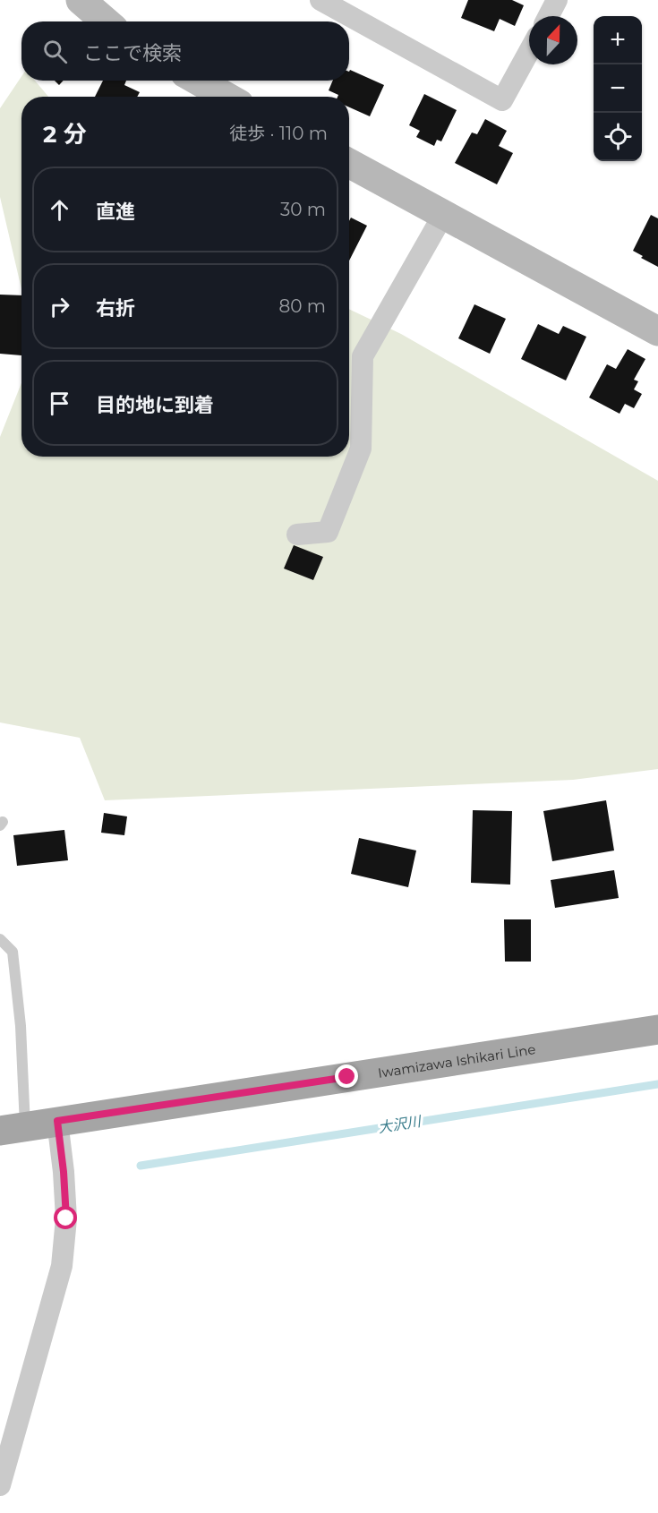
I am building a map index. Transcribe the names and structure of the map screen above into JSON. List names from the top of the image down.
{
  "streets": {
    "main road": ["Iwamizawa Ishikari Line"]
  },
  "water": ["大沢川"],
  "north": "top",
  "page": {
    "map_buttons": ["+", "−"],
    "search": "ここで検索",
    "heading": ["2 分", "徒歩 · 110 m"],
    "list": [
      ["直進", "30 m"],
      ["右折", "80 m"],
      "目的地に到着"
    ]
  }
}
